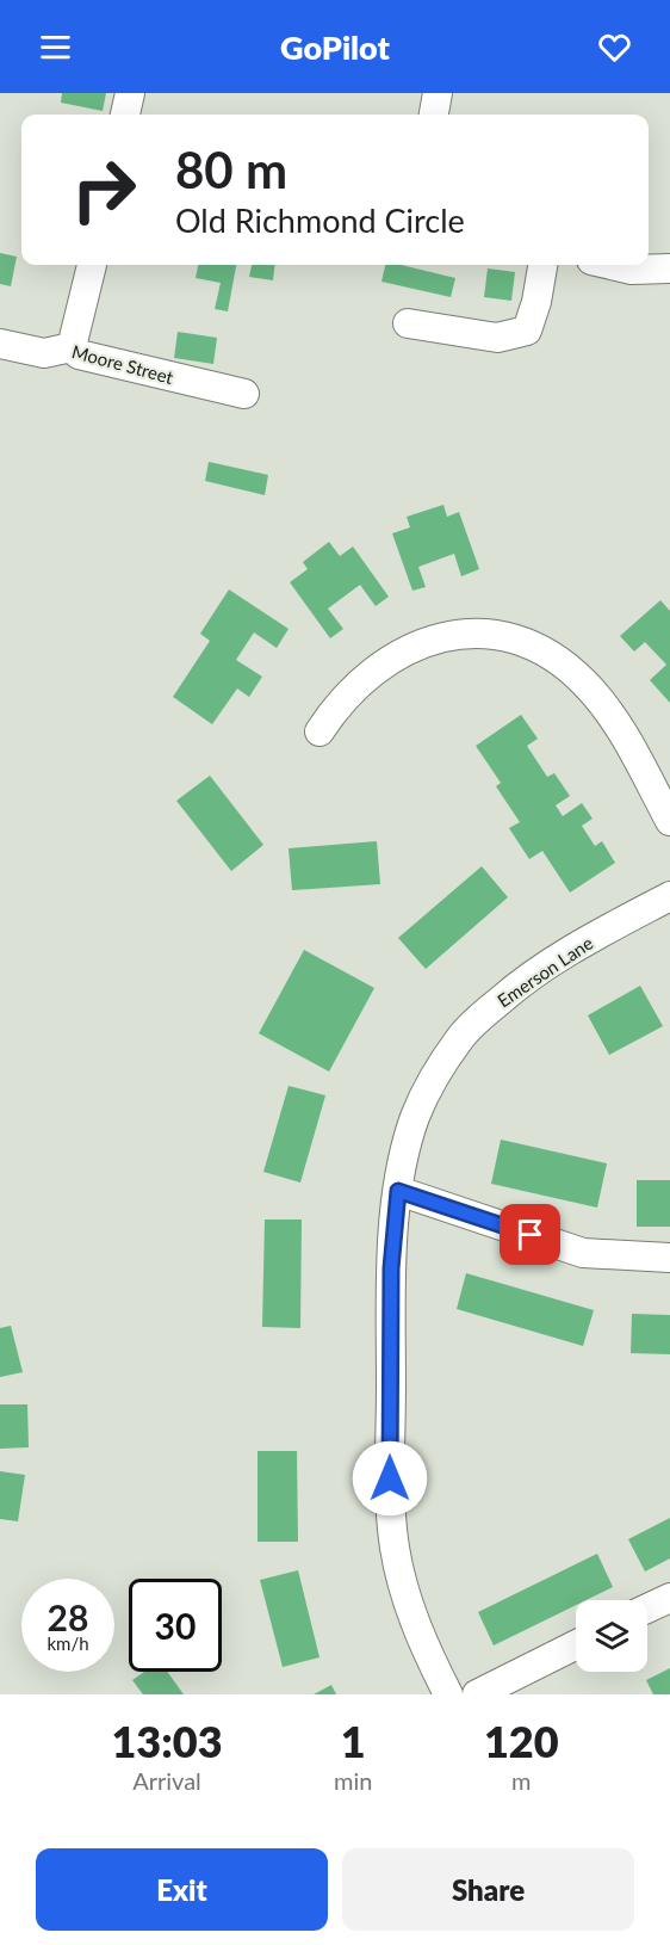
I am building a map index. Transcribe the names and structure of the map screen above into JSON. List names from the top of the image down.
{
  "streets": {
    "street": ["Moore Street", "Emerson Lane"]
  },
  "page": {
    "header": "GoPilot",
    "turn": ["80 m", "Old Richmond Circle"],
    "speed": "28 km/h",
    "limit": "30",
    "eta": [
      "13:03",
      "Arrival",
      "1",
      "min",
      "120",
      "m"
    ],
    "buttons": ["Exit", "Share"]
  }
}
